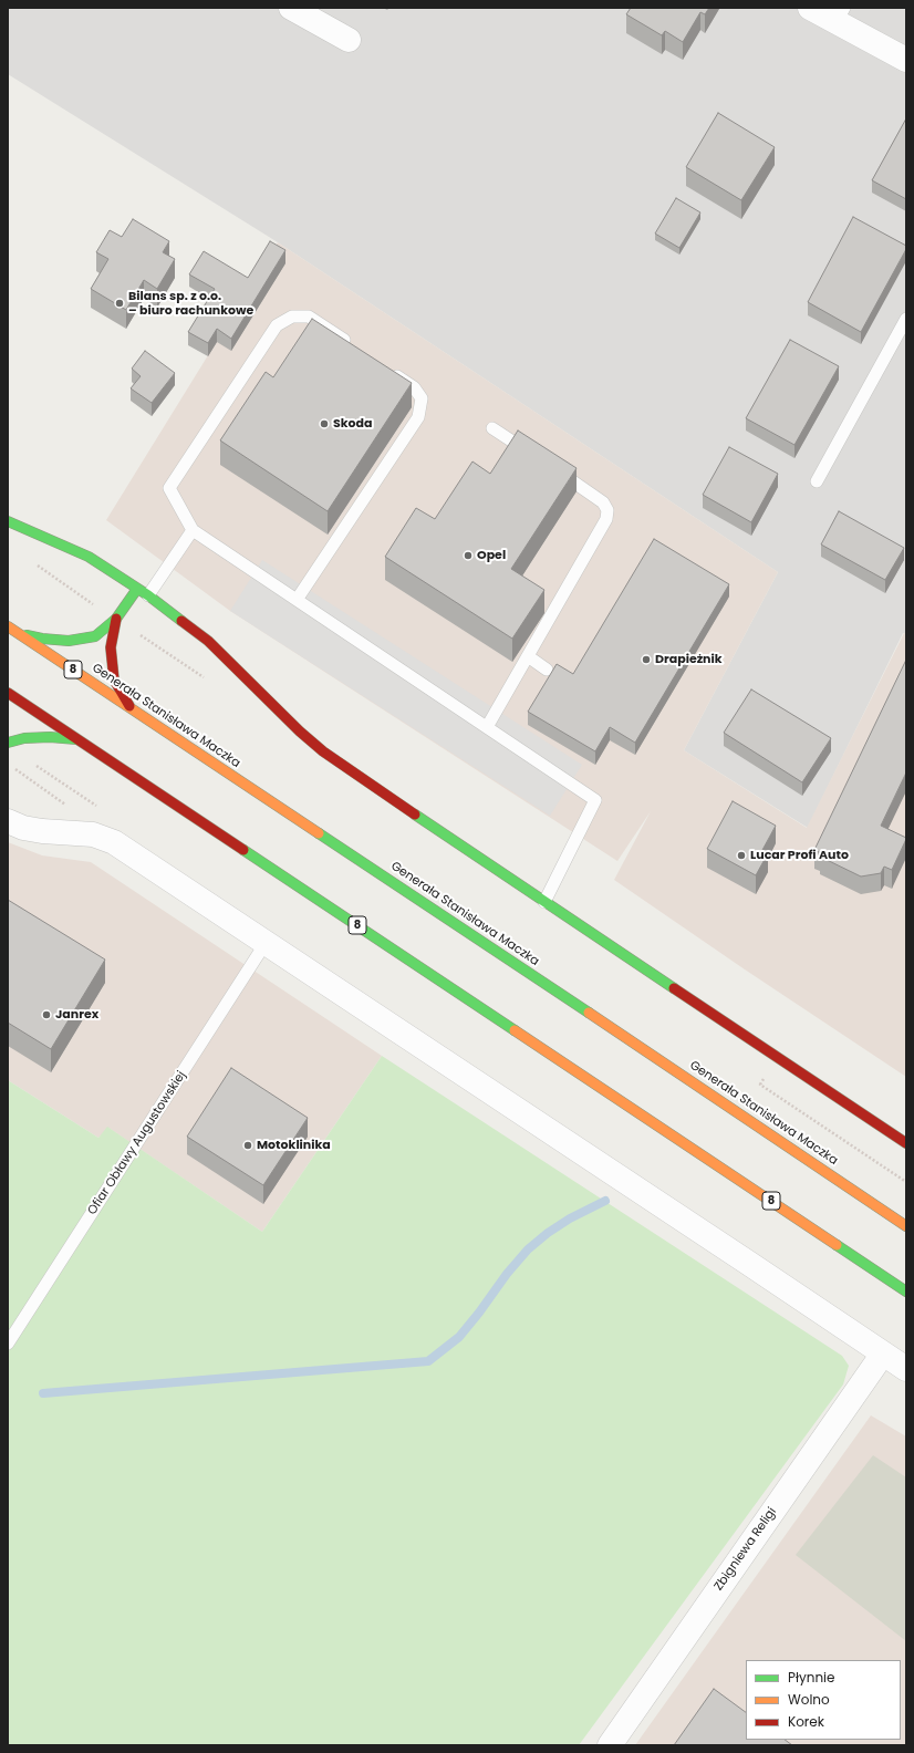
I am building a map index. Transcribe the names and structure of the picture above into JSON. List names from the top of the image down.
{
  "streets": {
    "main road": ["8", "Generała Stanisława Maczka"],
    "street": ["Zbigniewa Religi"],
    "lane": ["Ofiar Obławy Augustowskiej"]
  },
  "places": [
    "Bilans sp. z o.o. – biuro rachunkowe",
    "Skoda",
    "Opel",
    "Drapieżnik",
    "Lucar Profi Auto",
    "Janrex",
    "Motoklinika"
  ],
  "legend": ["Płynnie", "Wolno", "Korek"]
}
